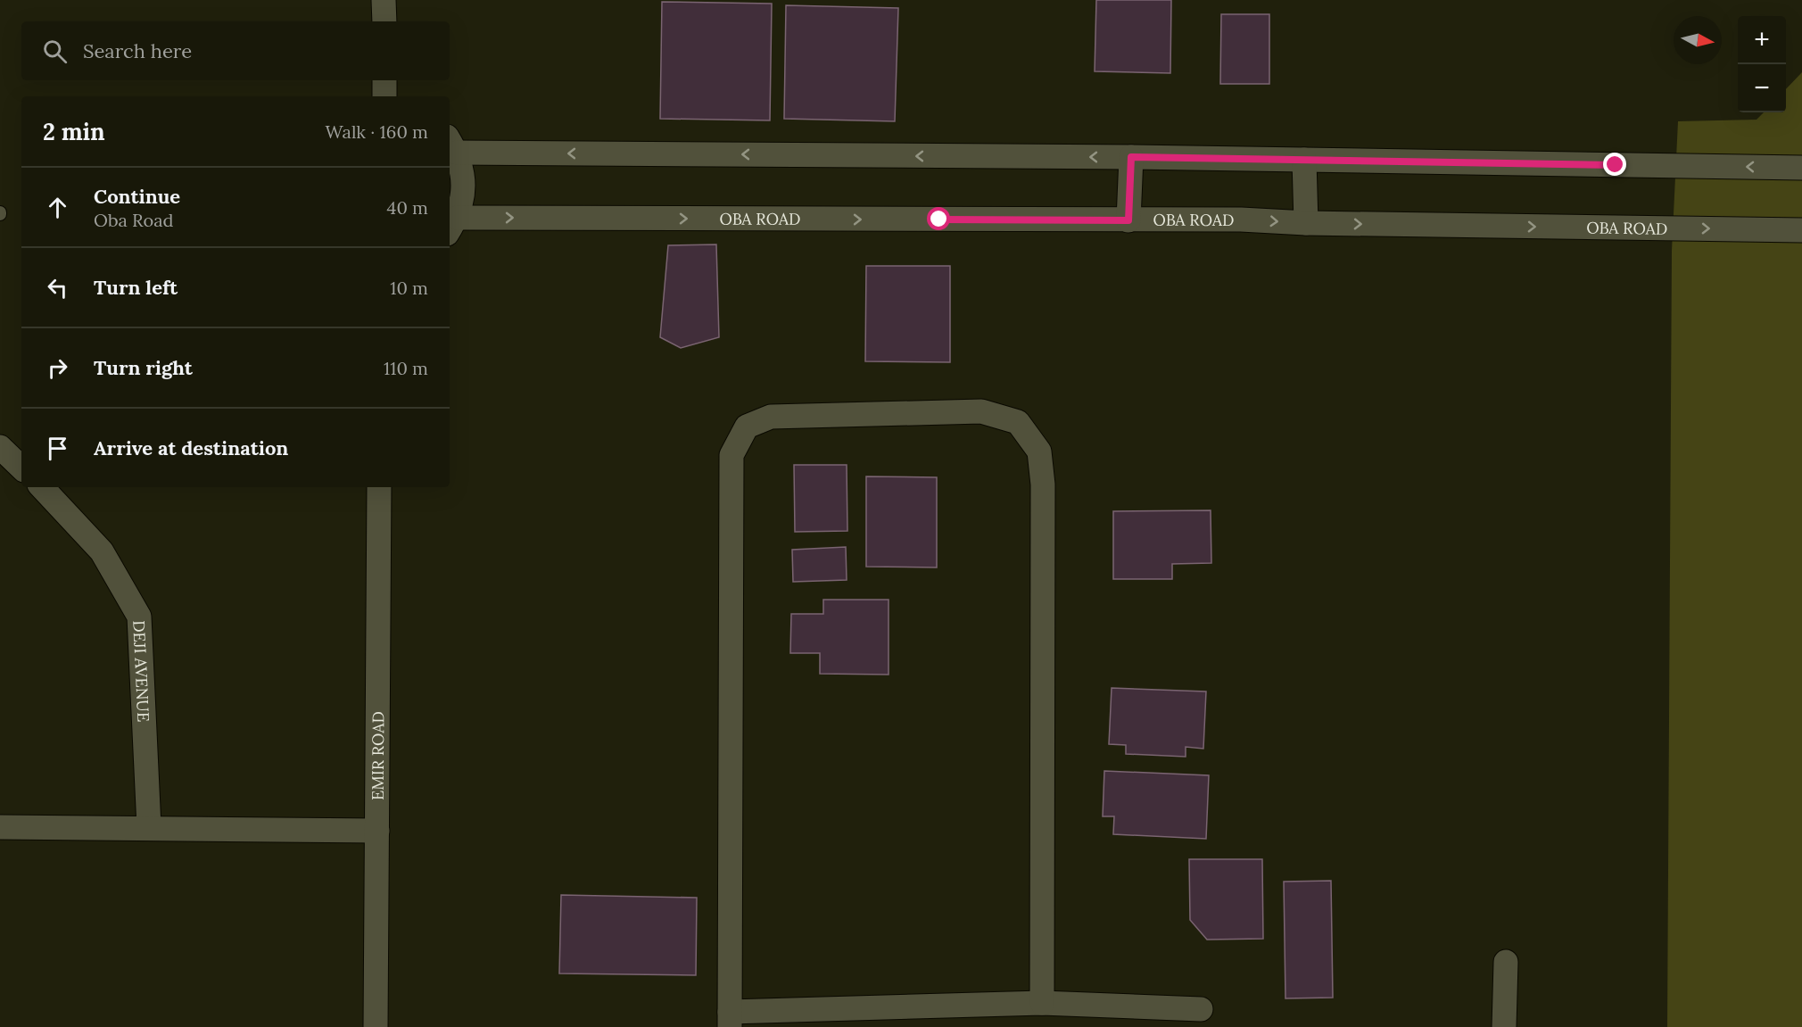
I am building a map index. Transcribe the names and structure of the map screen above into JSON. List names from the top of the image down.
{
  "streets": {
    "street": ["OBA ROAD", "DEJI AVENUE", "EMIR ROAD"]
  },
  "north": "right",
  "page": {
    "map_buttons": ["+", "−"],
    "search": "Search here",
    "heading": ["2 min", "Walk · 160 m"],
    "list": [
      ["Continue", "Oba Road", "40 m"],
      ["Turn left", "10 m"],
      ["Turn right", "110 m"],
      "Arrive at destination"
    ]
  }
}
